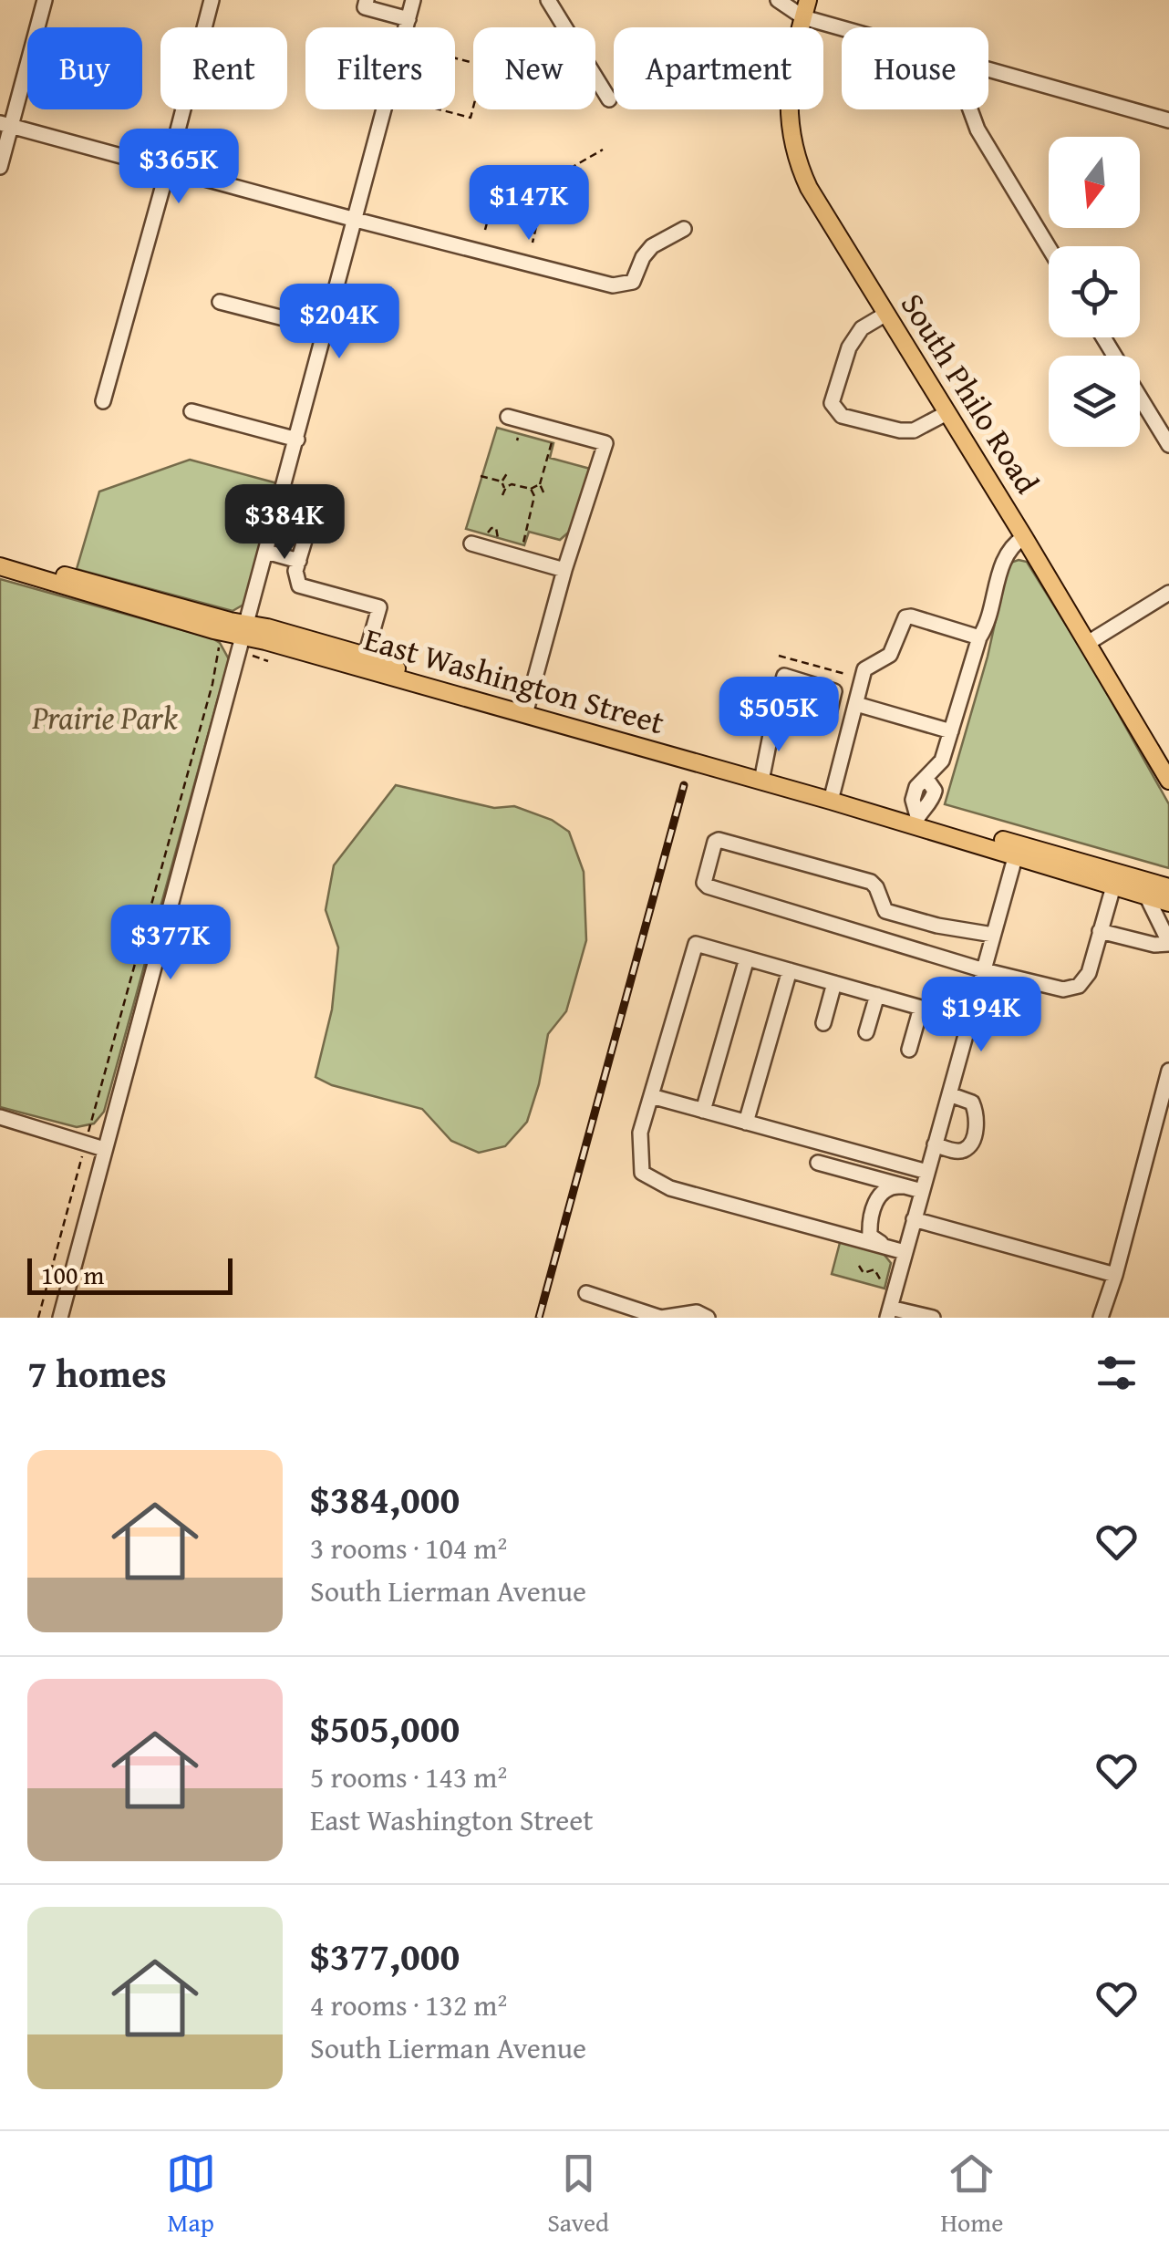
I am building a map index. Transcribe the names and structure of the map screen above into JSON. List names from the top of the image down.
{
  "streets": {
    "main road": ["South Philo Road", "East Washington Street"]
  },
  "parks": ["Prairie Park"],
  "scale_bar": "100 m",
  "north": "bottom",
  "page": {
    "chip": [
      "Buy",
      "Rent",
      "Filters",
      "New",
      "Apartment",
      "House"
    ],
    "price": [
      "$365K",
      "$147K",
      "$204K",
      "$384K",
      "$505K",
      "$377K",
      "$194K"
    ],
    "scale": "100 m",
    "heading": "7 homes",
    "list": [
      {
        "name": "$384,000",
        "note": "3 rooms · 104 m² · South Lierman Avenue"
      },
      {
        "name": "$505,000",
        "note": "5 rooms · 143 m² · East Washington Street"
      },
      {
        "name": "$377,000",
        "note": "4 rooms · 132 m² · South Lierman Avenue"
      }
    ],
    "tabs": ["Map", "Saved", "Home"]
  }
}
